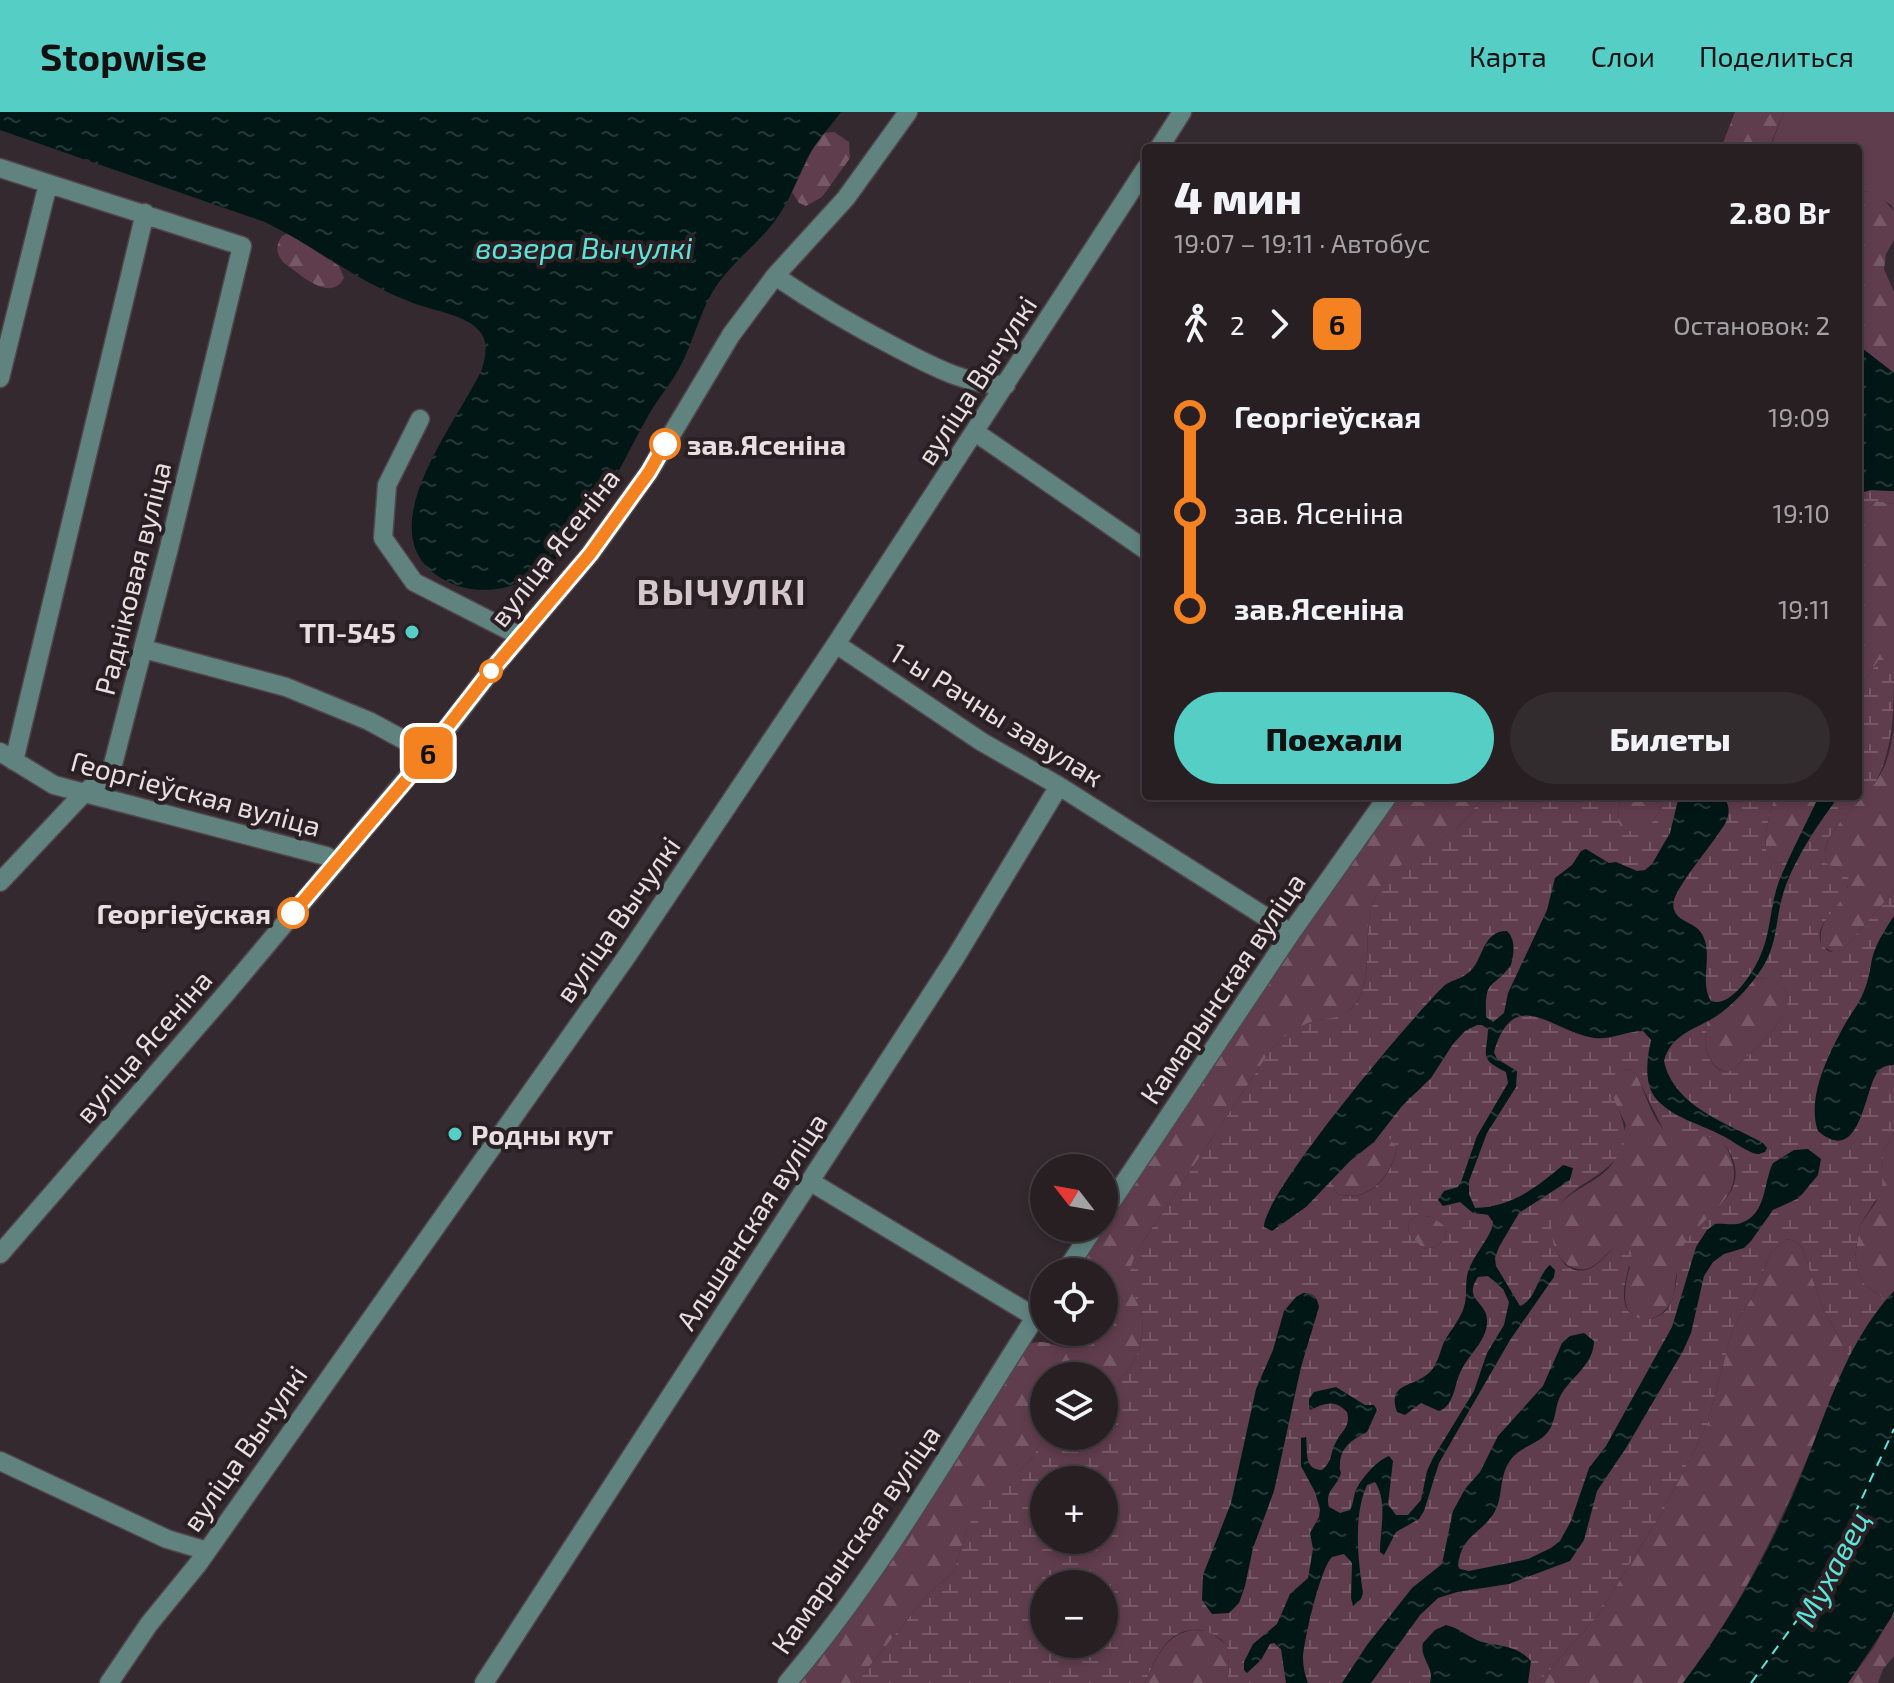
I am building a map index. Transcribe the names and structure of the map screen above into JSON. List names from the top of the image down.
{
  "streets": {
    "street": [
      "вуліца Вычулкі",
      "вуліца Ясеніна",
      "Радніковая вуліца",
      "1-ы Рачны завулак",
      "Георгіеўская вуліца",
      "Камарынская вуліца",
      "Альшанская вуліца"
    ]
  },
  "crossings": [
    ["вуліца Вычулкі", "1-ы Рачны завулак"],
    ["вуліца Ясеніна", "Георгіеўская вуліца"],
    ["Радніковая вуліца", "Георгіеўская вуліца"],
    ["1-ы Рачны завулак", "Камарынская вуліца"],
    ["1-ы Рачны завулак", "Альшанская вуліца"]
  ],
  "districts": ["ВЫЧУЛКІ"],
  "water": ["возера Вычулкі", "Мухавец"],
  "places": [
    "зав.Ясеніна",
    "ТП-545",
    "Георгіеўская",
    "Родны кут"
  ],
  "lines": ["bus line 6"],
  "north": "top left",
  "page": {
    "header": "Stopwise",
    "nav": ["Карта", "Слои", "Поделиться"],
    "on_map": "6",
    "heading": ["4 мин", "19:07 – 19:11 · Автобус", "2.80 Br"],
    "legs": ["2", "6", "Остановок: 2"],
    "list": [
      {
        "name": "Георгіеўская",
        "value": "19:09"
      },
      {
        "name": "зав. Ясеніна",
        "value": "19:10"
      },
      {
        "name": "зав.Ясеніна",
        "value": "19:11"
      }
    ],
    "buttons": ["Поехали", "Билеты"],
    "map_buttons": ["+", "−"]
  }
}
